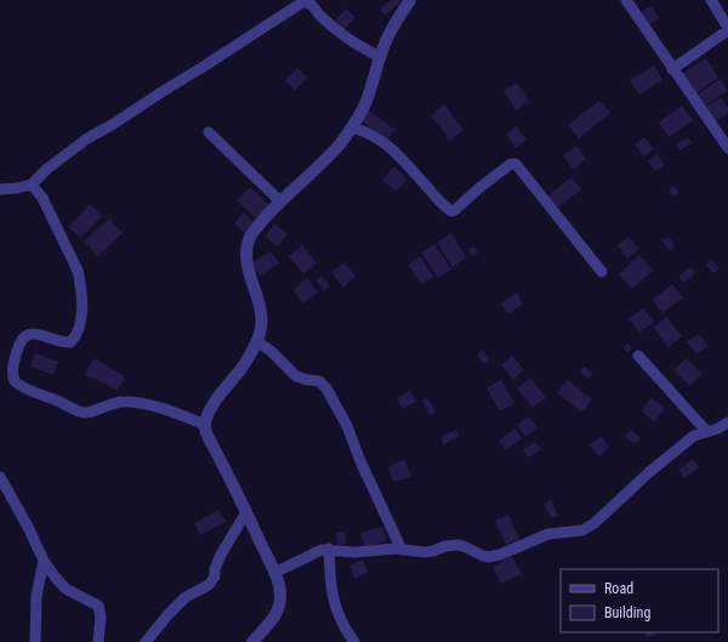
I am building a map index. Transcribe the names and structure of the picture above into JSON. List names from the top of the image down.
{
  "legend": ["Road", "Building"]
}
